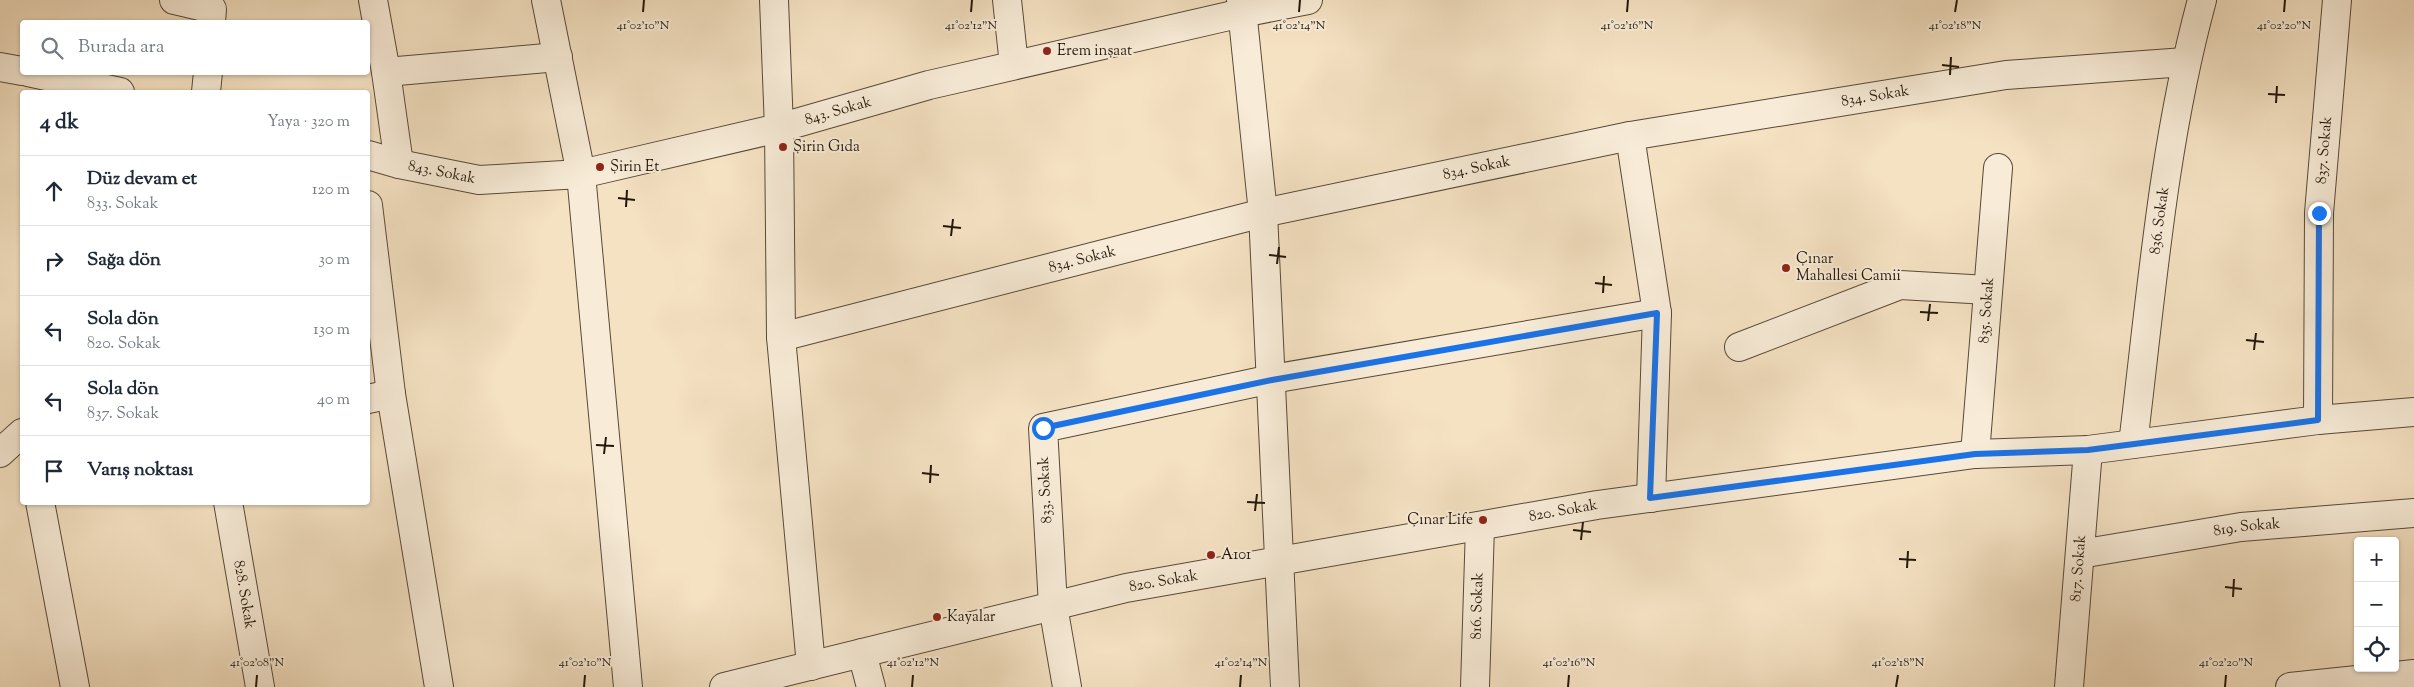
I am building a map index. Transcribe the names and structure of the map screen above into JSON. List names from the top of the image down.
{
  "streets": {
    "street": [
      "834. Sokak",
      "843. Sokak",
      "837. Sokak",
      "836. Sokak",
      "835. Sokak",
      "833. Sokak",
      "820. Sokak",
      "819. Sokak",
      "817. Sokak",
      "828. Sokak",
      "816. Sokak"
    ]
  },
  "crossings": [
    ["834. Sokak", "836. Sokak"],
    ["837. Sokak", "820. Sokak"],
    ["836. Sokak", "820. Sokak"],
    ["835. Sokak", "820. Sokak"],
    ["833. Sokak", "820. Sokak"],
    ["820. Sokak", "817. Sokak"],
    ["820. Sokak", "816. Sokak"],
    ["819. Sokak", "817. Sokak"]
  ],
  "places": [
    "Erem inşaat",
    "Şirin Gıda",
    "Şirin Et",
    "Çınar Mahallesi Camii",
    "Çınar Life",
    "A101",
    "Kayalar"
  ],
  "page": {
    "search": "Burada ara",
    "heading": ["4 dk", "Yaya · 320 m"],
    "list": [
      ["Düz devam et", "833. Sokak", "120 m"],
      ["Sağa dön", "30 m"],
      ["Sola dön", "820. Sokak", "130 m"],
      ["Sola dön", "837. Sokak", "40 m"],
      "Varış noktası"
    ],
    "map_buttons": ["+", "−"]
  },
  "coordinates": [
    "41°02'10\"N",
    "41°02'12\"N",
    "41°02'14\"N",
    "41°02'16\"N",
    "41°02'18\"N",
    "41°02'20\"N",
    "41°02'08\"N"
  ]
}
